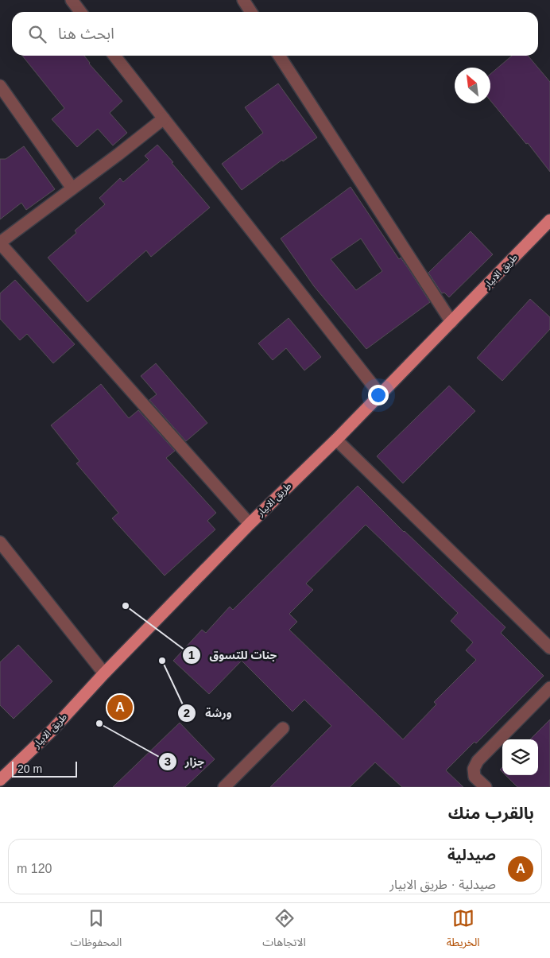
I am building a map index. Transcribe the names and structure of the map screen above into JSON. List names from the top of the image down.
{
  "streets": {
    "main road": ["طريق الابيار"]
  },
  "places": ["جنات للتسوق", "ورشة", "جزار"],
  "scale_bar": "20 m",
  "north": "top left",
  "page": {
    "search": "ابحث هنا",
    "pins": "A",
    "scale": "20 m",
    "heading": "بالقرب منك",
    "list": [
      {
        "mark": "A",
        "name": "صيدلية",
        "note": "صيدلية · طريق الابيار",
        "value": "120 m"
      }
    ],
    "nav": ["الخريطة", "الاتجاهات", "المحفوظات"]
  }
}
